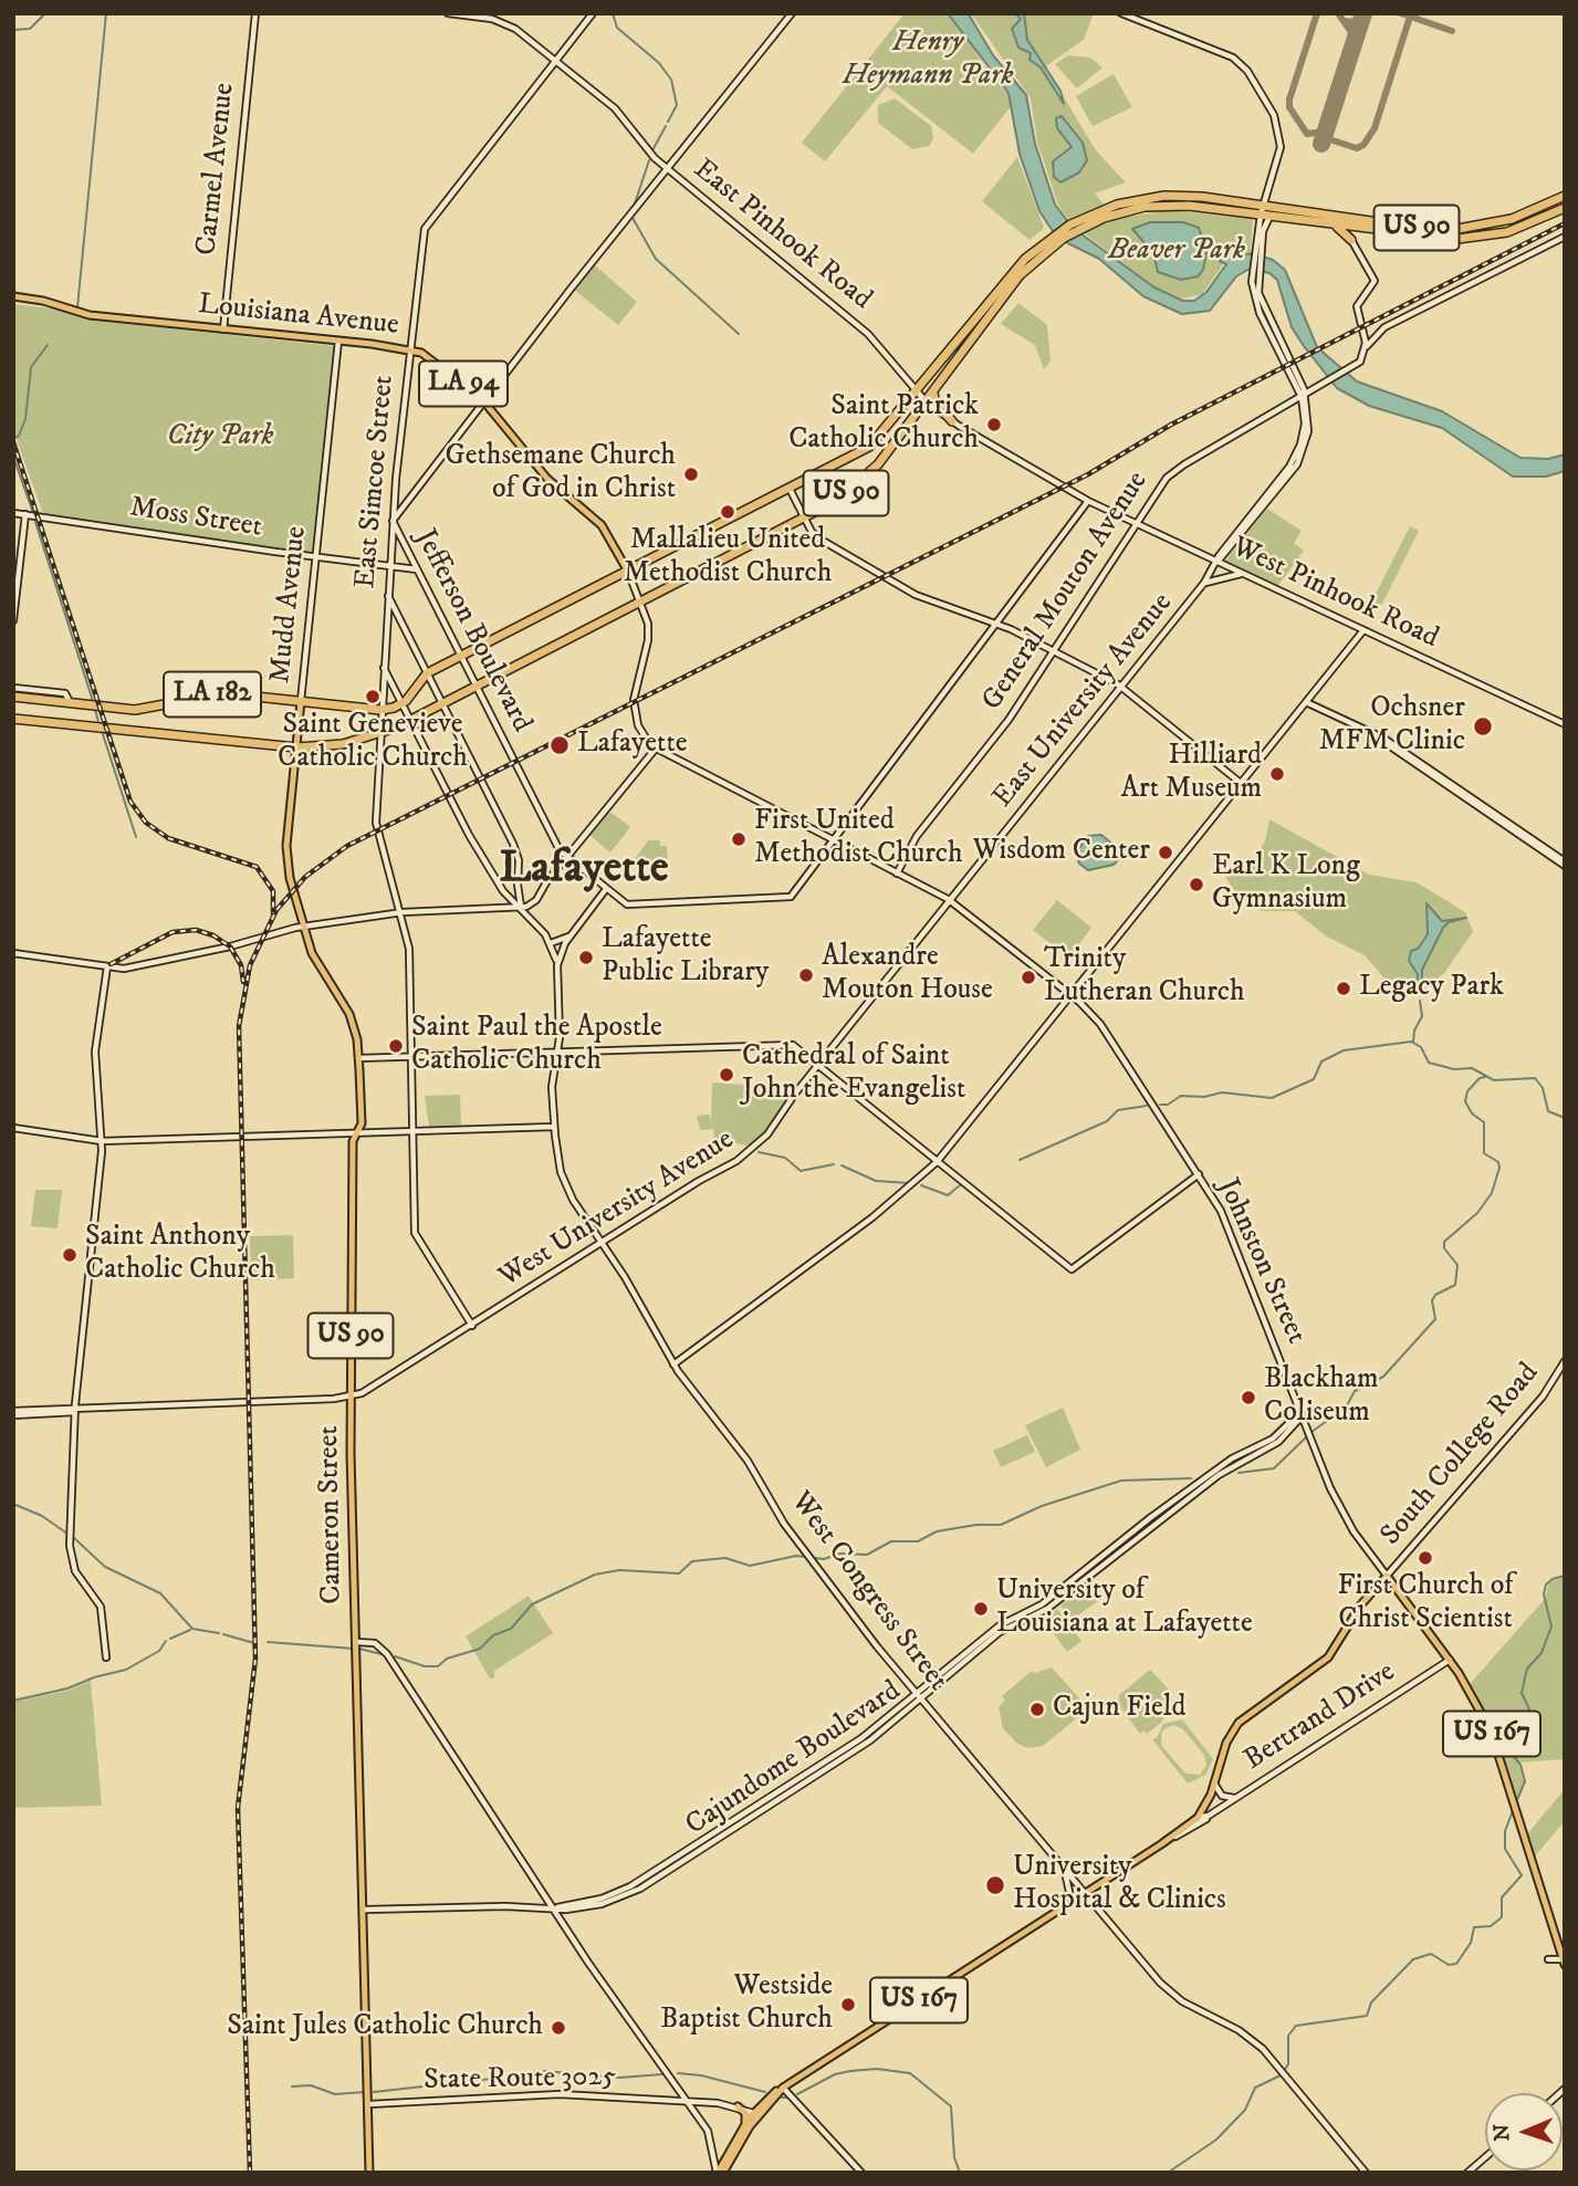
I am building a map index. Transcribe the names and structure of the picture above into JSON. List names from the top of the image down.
{
  "streets": {
    "highway": ["US 90", "LA 182"],
    "main road": [
      "Louisiana Avenue",
      "LA 94",
      "Mudd Avenue",
      "Johnston Street",
      "Cameron Street",
      "Bertrand Drive",
      "US 167"
    ],
    "street": [
      "Carmel Avenue",
      "East Pinhook Road",
      "East Simcoe Street",
      "Moss Street",
      "General Mouton Avenue",
      "West Pinhook Road",
      "Jefferson Boulevard",
      "East University Avenue",
      "West University Avenue",
      "South College Road",
      "West Congress Street",
      "Cajundome Boulevard",
      "State Route 3025"
    ]
  },
  "crossings": [
    ["Carmel Avenue", "Louisiana Avenue"],
    ["US 90", "East Pinhook Road"],
    ["US 90", "Louisiana Avenue"],
    ["US 90", "East Simcoe Street"],
    ["US 90", "Mudd Avenue"],
    ["US 90", "Jefferson Boulevard"],
    ["US 90", "LA 182"],
    ["US 90", "East University Avenue"],
    ["East Pinhook Road", "East Simcoe Street"],
    ["East Pinhook Road", "West Pinhook Road"],
    ["East Pinhook Road", "Jefferson Boulevard"],
    ["Louisiana Avenue", "East Simcoe Street"],
    ["Louisiana Avenue", "Mudd Avenue"],
    ["Louisiana Avenue", "Johnston Street"],
    ["East Simcoe Street", "Moss Street"],
    ["East Simcoe Street", "Jefferson Boulevard"],
    ["East Simcoe Street", "West University Avenue"],
    ["Moss Street", "Mudd Avenue"],
    ["Moss Street", "Jefferson Boulevard"],
    ["General Mouton Avenue", "West Pinhook Road"],
    ["General Mouton Avenue", "East University Avenue"],
    ["General Mouton Avenue", "Johnston Street"],
    ["West Pinhook Road", "Jefferson Boulevard"],
    ["West Pinhook Road", "East University Avenue"],
    ["Mudd Avenue", "LA 182"],
    ["Mudd Avenue", "Cameron Street"],
    ["Jefferson Boulevard", "Johnston Street"],
    ["East University Avenue", "West University Avenue"],
    ["East University Avenue", "Johnston Street"],
    ["West University Avenue", "Johnston Street"],
    ["West University Avenue", "Cameron Street"],
    ["West University Avenue", "West Congress Street"],
    ["Johnston Street", "South College Road"],
    ["Johnston Street", "Bertrand Drive"],
    ["Johnston Street", "US 167"],
    ["Johnston Street", "Cajundome Boulevard"],
    ["South College Road", "US 167"],
    ["Cameron Street", "Cajundome Boulevard"],
    ["Cameron Street", "State Route 3025"],
    ["West Congress Street", "Bertrand Drive"],
    ["West Congress Street", "Cajundome Boulevard"],
    ["Bertrand Drive", "US 167"],
    ["Bertrand Drive", "State Route 3025"]
  ],
  "districts": ["Lafayette"],
  "parks": ["Henry Heymann Park", "Beaver Park", "City Park"],
  "places": [
    "Saint Patrick Catholic Church",
    "Gethsemane Church of God in Christ",
    "Mallalieu United Methodist Church",
    "Saint Genevieve Catholic Church",
    "Ochsner MFM Clinic",
    "Lafayette",
    "Hilliard Art Museum",
    "First United Methodist Church",
    "Wisdom Center",
    "Earl K Long Gymnasium",
    "Lafayette Public Library",
    "Alexandre Mouton House",
    "Trinity Lutheran Church",
    "Legacy Park",
    "Saint Paul the Apostle Catholic Church",
    "Cathedral of Saint John the Evangelist",
    "Saint Anthony Catholic Church",
    "Blackham Coliseum",
    "First Church of Christ Scientist",
    "University of Louisiana at Lafayette",
    "Cajun Field",
    "University Hospital & Clinics",
    "Westside Baptist Church",
    "Saint Jules Catholic Church"
  ],
  "north": "left"
}
